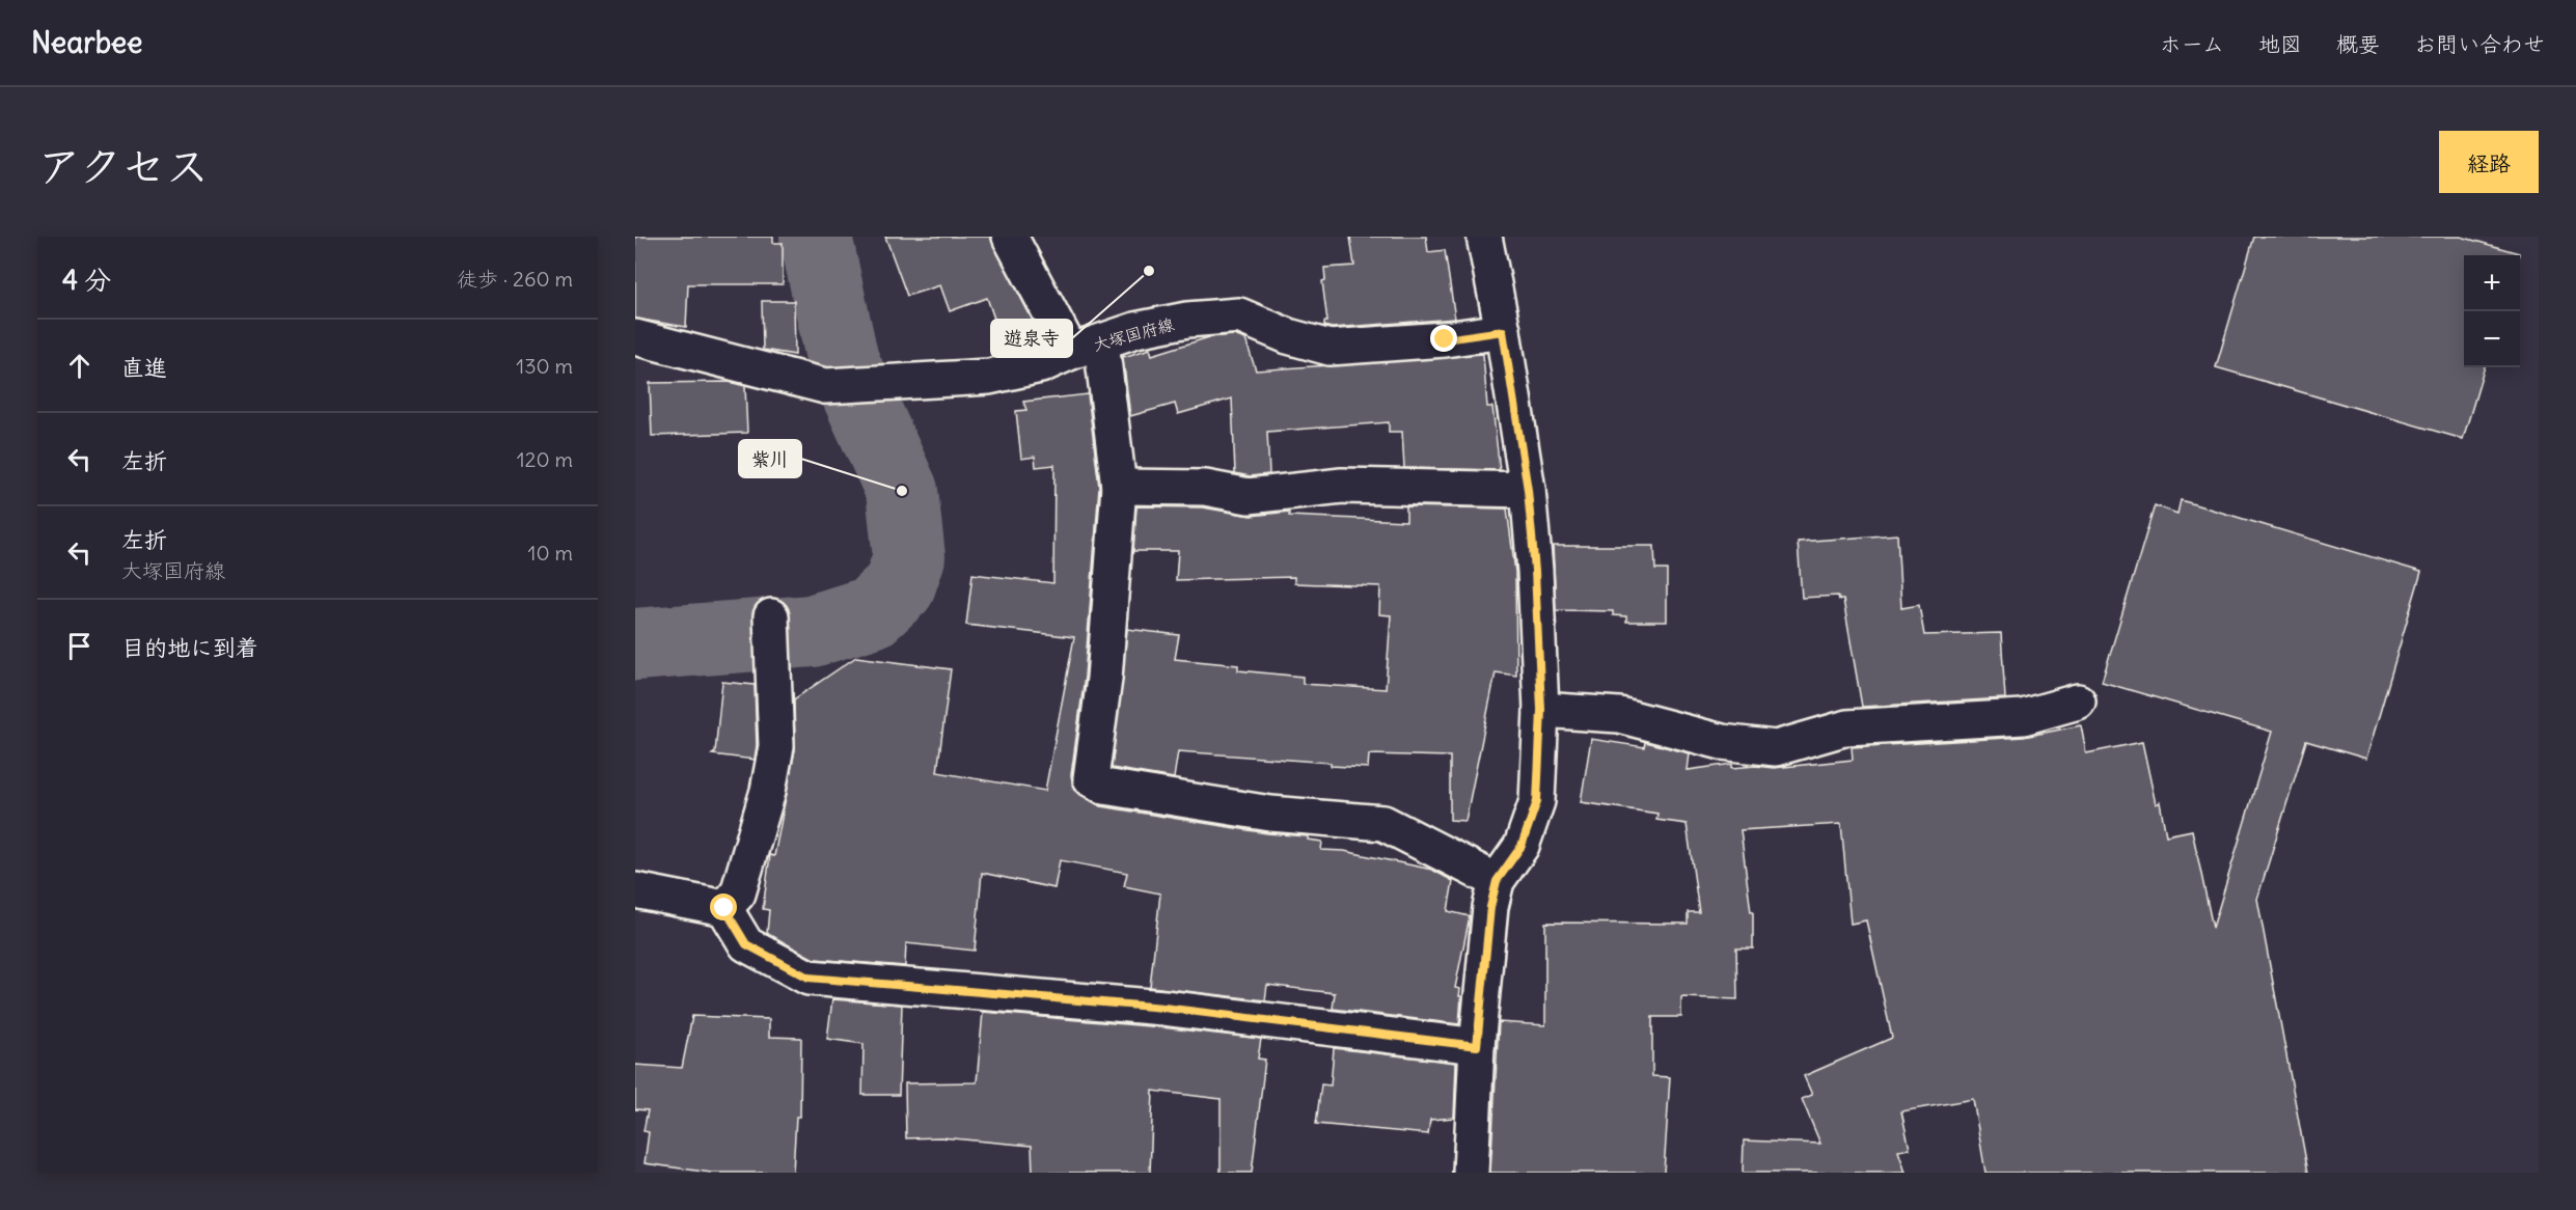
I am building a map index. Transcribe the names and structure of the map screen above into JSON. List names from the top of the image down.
{
  "streets": {
    "street": ["大塚国府線"]
  },
  "places": ["遊泉寺", "紫川"],
  "page": {
    "header": "Nearbee",
    "nav": [
      "ホーム",
      "地図",
      "概要",
      "お問い合わせ"
    ],
    "title": "アクセス",
    "buttons": "経路",
    "heading": ["4 分", "徒歩 · 260 m"],
    "map_buttons": ["+", "−"],
    "list": [
      ["直進", "130 m"],
      ["左折", "120 m"],
      ["左折", "大塚国府線", "10 m"],
      "目的地に到着"
    ]
  }
}
